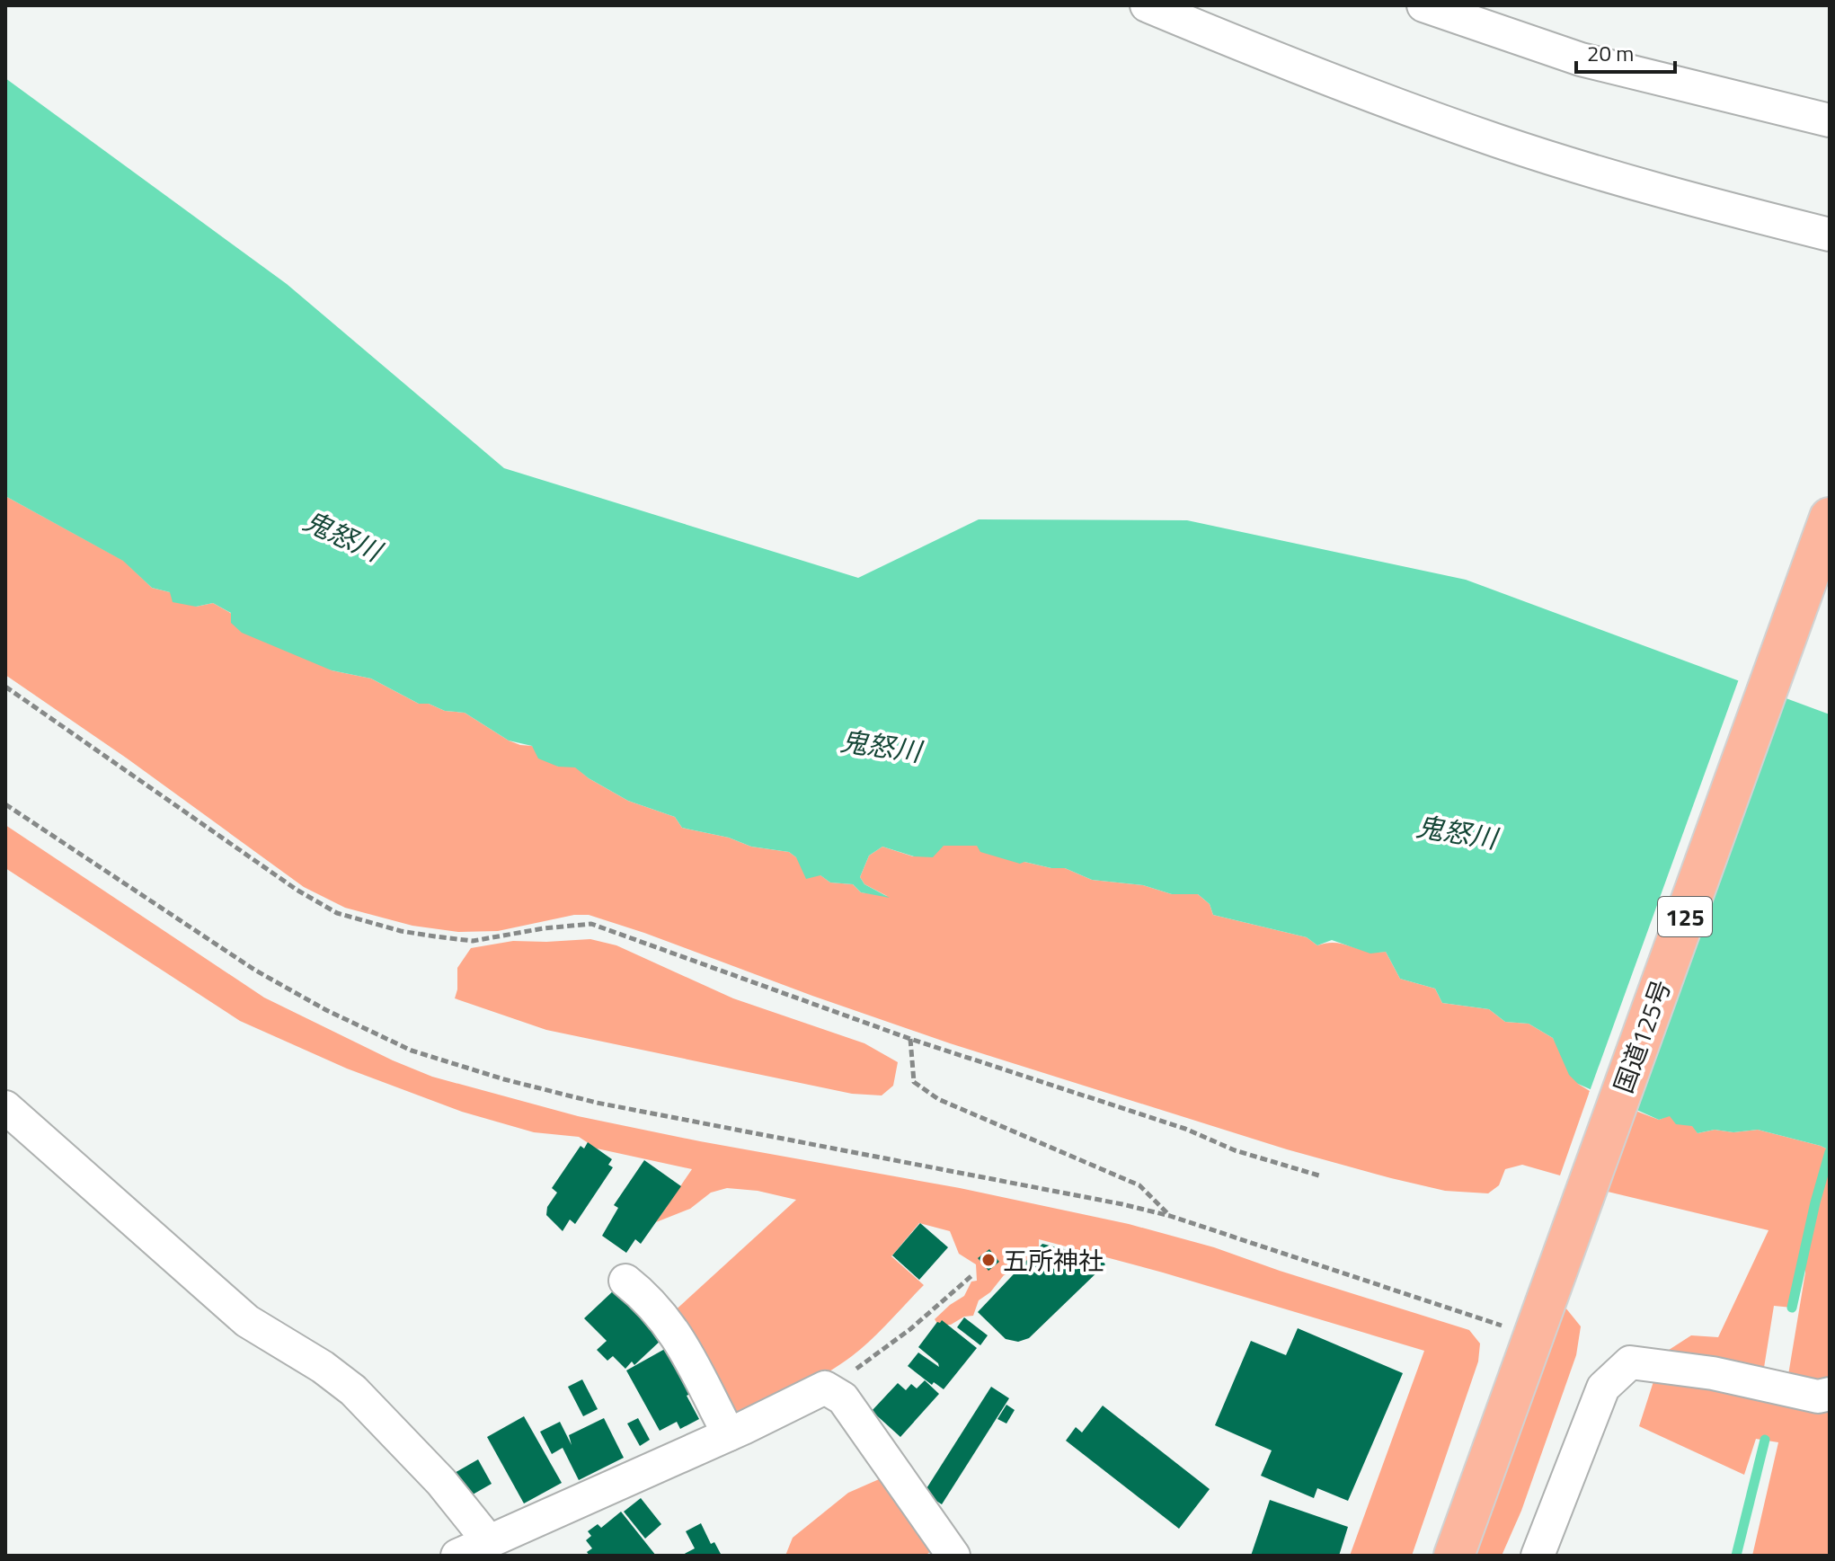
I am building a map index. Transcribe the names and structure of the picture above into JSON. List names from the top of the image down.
{
  "streets": {
    "highway": ["125", "国道125号"]
  },
  "water": ["鬼怒川"],
  "places": ["五所神社"],
  "scale_bar": "20 m"
}
